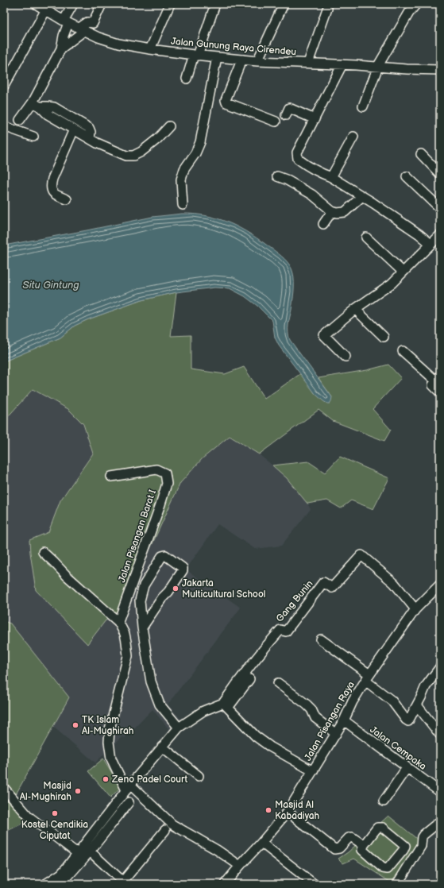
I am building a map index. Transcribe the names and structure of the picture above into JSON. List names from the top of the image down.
{
  "streets": {
    "street": [
      "Jalan Gunung Raya Cirendeu",
      "Jalan Pisangan Barat I",
      "Gang Bunin",
      "Jalan Pisangan Raya",
      "Jalan Cempaka"
    ]
  },
  "crossings": [
    ["Gang Bunin", "Jalan Pisangan Raya"],
    ["Jalan Pisangan Raya", "Jalan Cempaka"]
  ],
  "water": ["Situ Gintung"],
  "places": [
    "Jakarta Multicultural School",
    "TK Islam Al-Mughirah",
    "Zeno Padel Court",
    "Masjid Al-Mughirah",
    "Masjid Al Kabadiyah",
    "Kostel Cendikia Ciputat"
  ]
}
